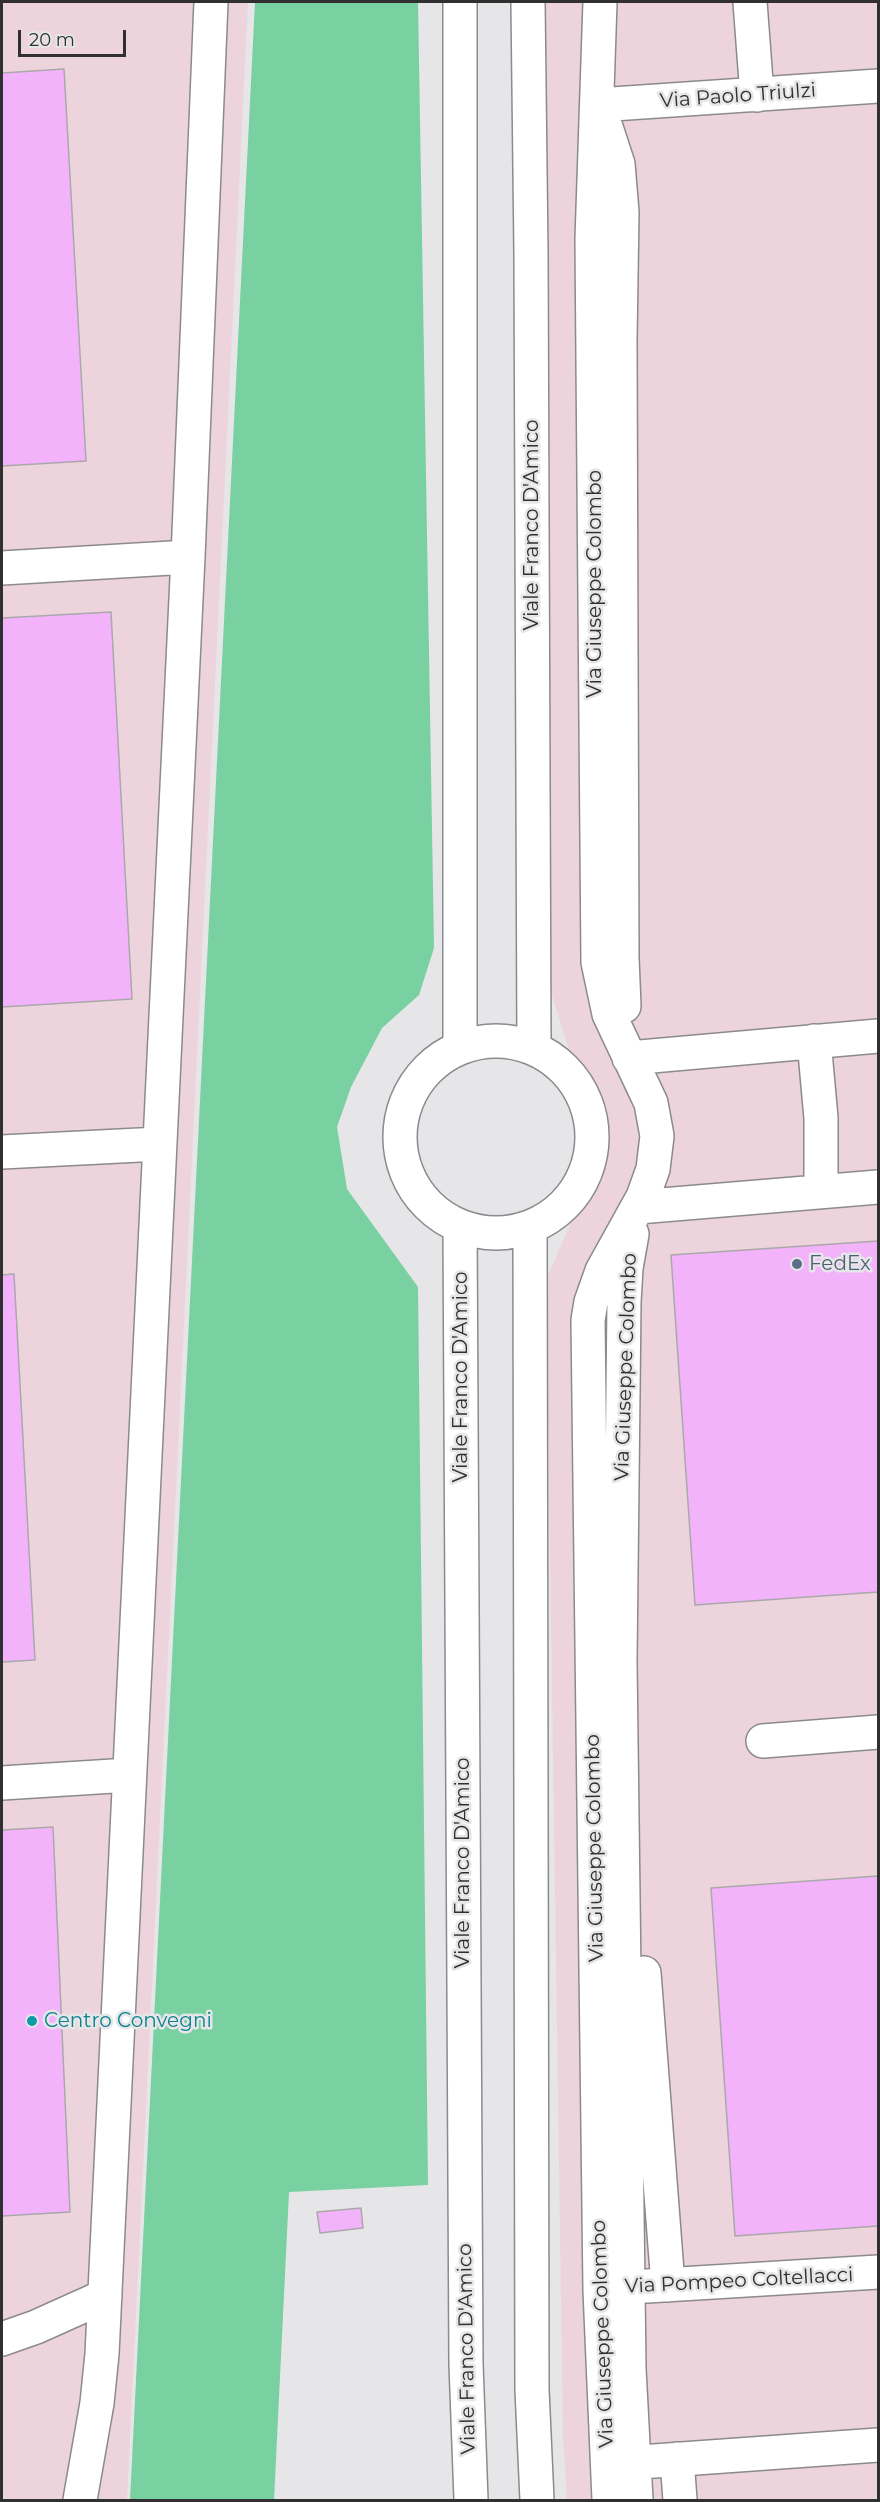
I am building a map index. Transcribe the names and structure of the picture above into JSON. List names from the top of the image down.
{
  "streets": {
    "street": [
      "Via Paolo Triulzi",
      "Viale Franco D'Amico",
      "Via Giuseppe Colombo",
      "Via Pompeo Coltellacci"
    ]
  },
  "crossings": [
    ["Via Paolo Triulzi", "Via Giuseppe Colombo"],
    ["Via Giuseppe Colombo", "Via Pompeo Coltellacci"]
  ],
  "places": ["FedEx", "Centro Convegni"],
  "scale_bar": "20 m"
}
